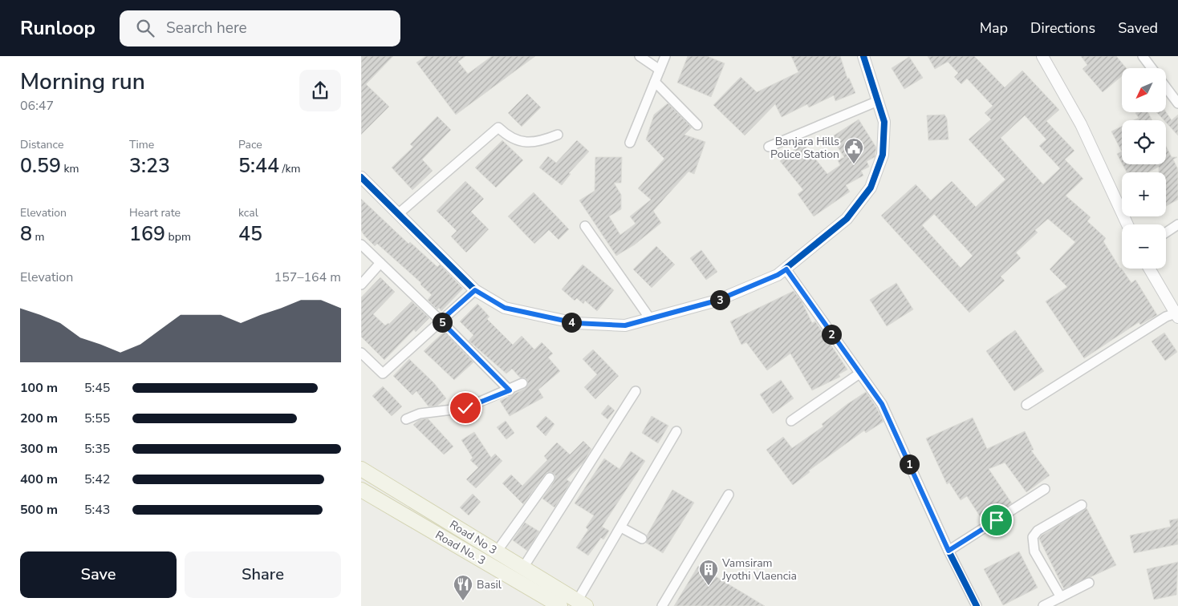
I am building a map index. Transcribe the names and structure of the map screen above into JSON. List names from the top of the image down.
{
  "streets": {
    "main road": ["Road No 3", "Road No. 3"]
  },
  "places": {
    "public building": ["Banjara Hills Police Station"],
    "building": ["Vamsiram Jyothi Vlaencia"],
    "restaurant": ["Basil"]
  },
  "north": "bottom left",
  "page": {
    "header": "Runloop",
    "search": "Search here",
    "nav": ["Map", "Directions", "Saved"],
    "heading": ["Morning run", "06:47"],
    "map_buttons": ["+", "−"],
    "stats": [
      ["Distance", "0.59 km"],
      ["Time", "3:23"],
      ["Pace", "5:44 /km"],
      ["Elevation", "8 m"],
      ["Heart rate", "169 bpm"],
      ["kcal", "45"]
    ],
    "chart": ["Elevation", "157–164 m"],
    "pins": [
      "3",
      "4",
      "5",
      "2",
      "1"
    ],
    "list": [
      {
        "name": "100 m",
        "note": "5:45"
      },
      {
        "name": "200 m",
        "note": "5:55"
      },
      {
        "name": "300 m",
        "note": "5:35"
      },
      {
        "name": "400 m",
        "note": "5:42"
      },
      {
        "name": "500 m",
        "note": "5:43"
      }
    ],
    "buttons": ["Save", "Share"]
  }
}
